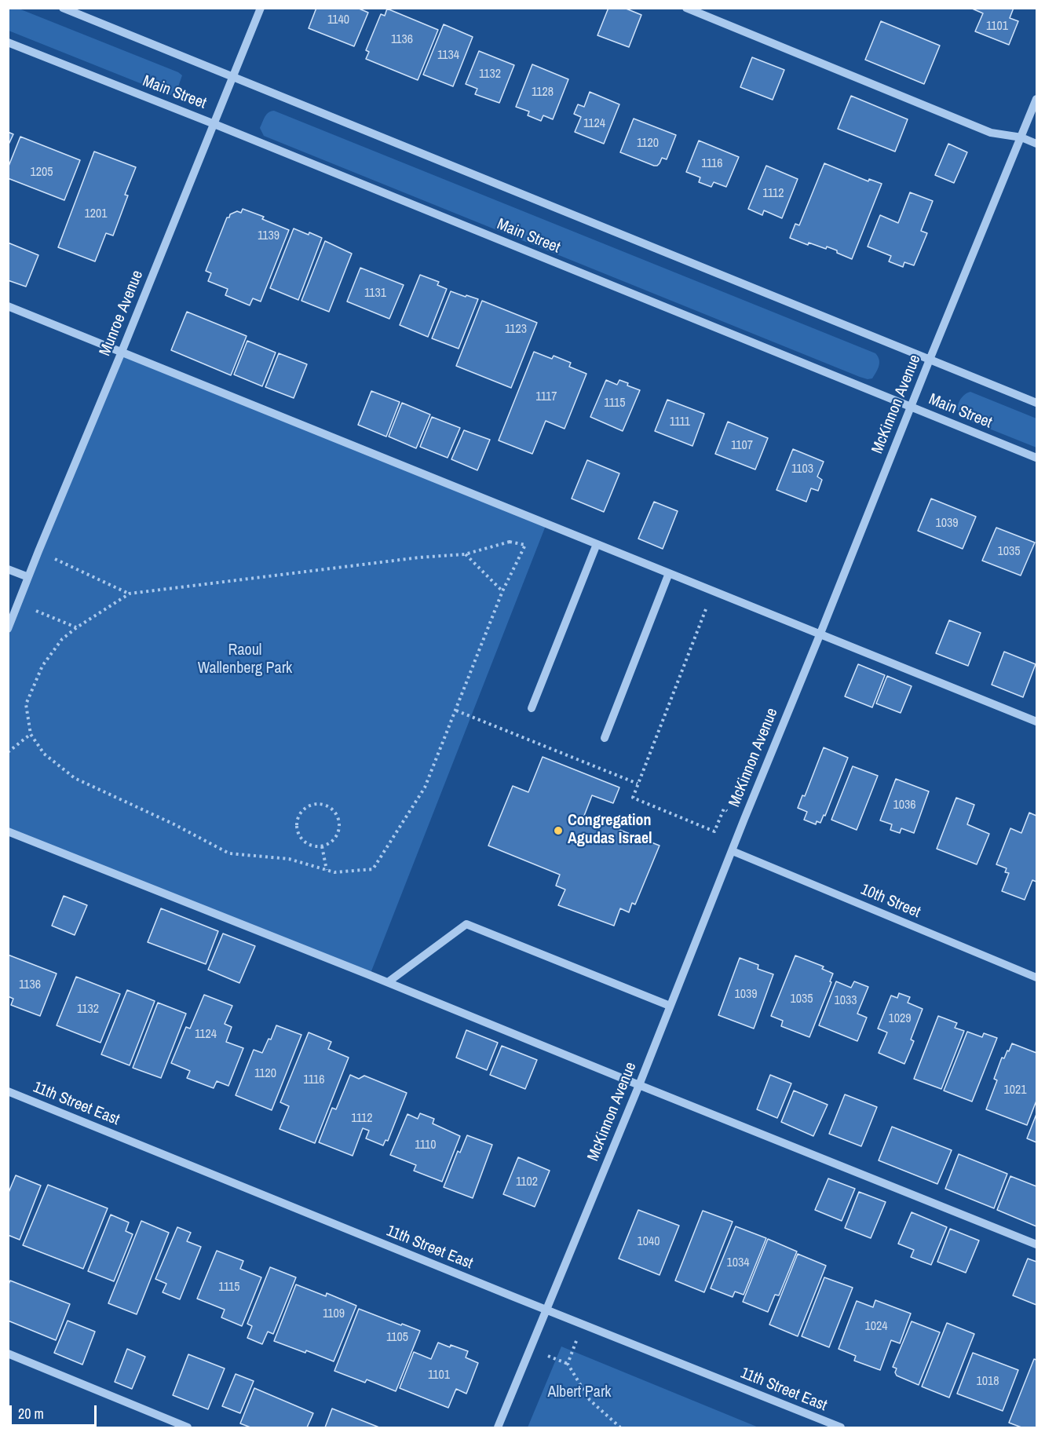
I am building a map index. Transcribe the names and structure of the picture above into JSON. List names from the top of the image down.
{
  "streets": {
    "street": [
      "Main Street",
      "Munroe Avenue",
      "McKinnon Avenue",
      "10th Street",
      "11th Street East"
    ]
  },
  "crossings": [
    ["Main Street", "Munroe Avenue"],
    ["Main Street", "McKinnon Avenue"],
    ["McKinnon Avenue", "10th Street"],
    ["McKinnon Avenue", "11th Street East"]
  ],
  "parks": ["Raoul Wallenberg Park", "Albert Park"],
  "places": ["Congregation Agudas Israel"],
  "house_numbers": [
    "1140",
    "1101",
    "1136",
    "1134",
    "1132",
    "1128",
    "1124",
    "1120",
    "1116",
    "1205",
    "1112",
    "1201",
    "1139",
    "1131",
    "1123",
    "1117",
    "1115",
    "1111",
    "1107",
    "1103",
    "1039",
    "1035",
    "1036",
    "1136",
    "1039",
    "1035",
    "1033",
    "1132",
    "1029",
    "1124",
    "1120",
    "1116",
    "1021",
    "1112",
    "1110",
    "1102",
    "1040",
    "1034",
    "1115",
    "1109",
    "1024",
    "1105",
    "1101",
    "1018"
  ],
  "scale_bar": "20 m"
}
